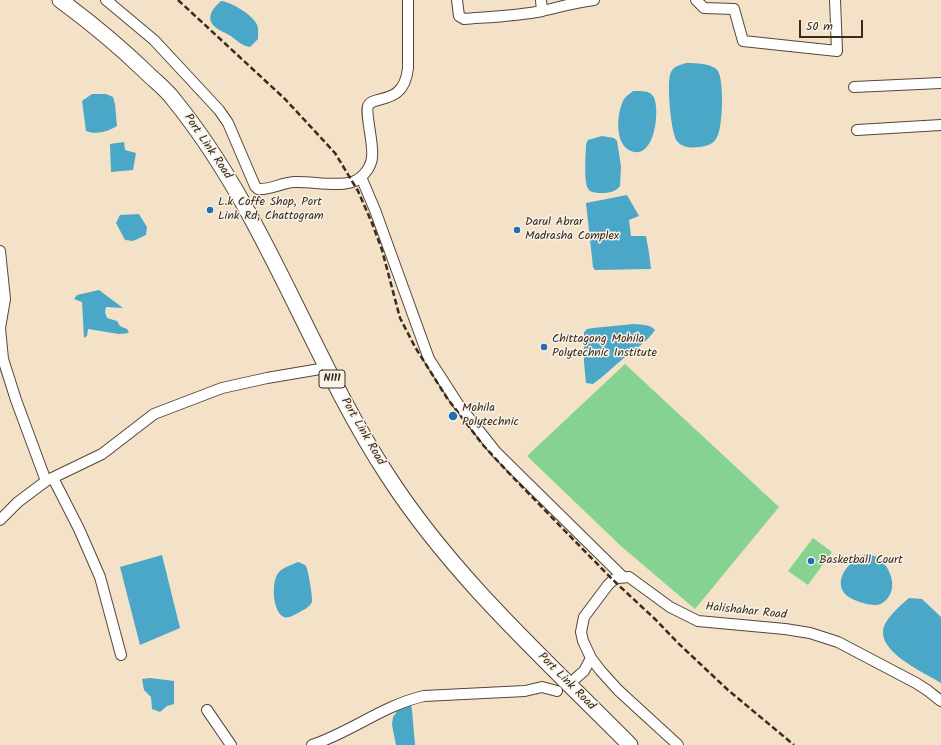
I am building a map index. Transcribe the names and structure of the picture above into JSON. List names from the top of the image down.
{
  "streets": {
    "highway": ["Port Link Road", "N111"],
    "street": ["Halishahar Road"]
  },
  "places": [
    "L.k Coffe Shop, Port Link Rd, Chattogram",
    "Darul Abrar Madrasha Complex",
    "Chittagong Mohila Polytechnic Institute",
    "Mohila Polytechnic",
    "Basketball Court"
  ],
  "scale_bar": "50 m"
}
